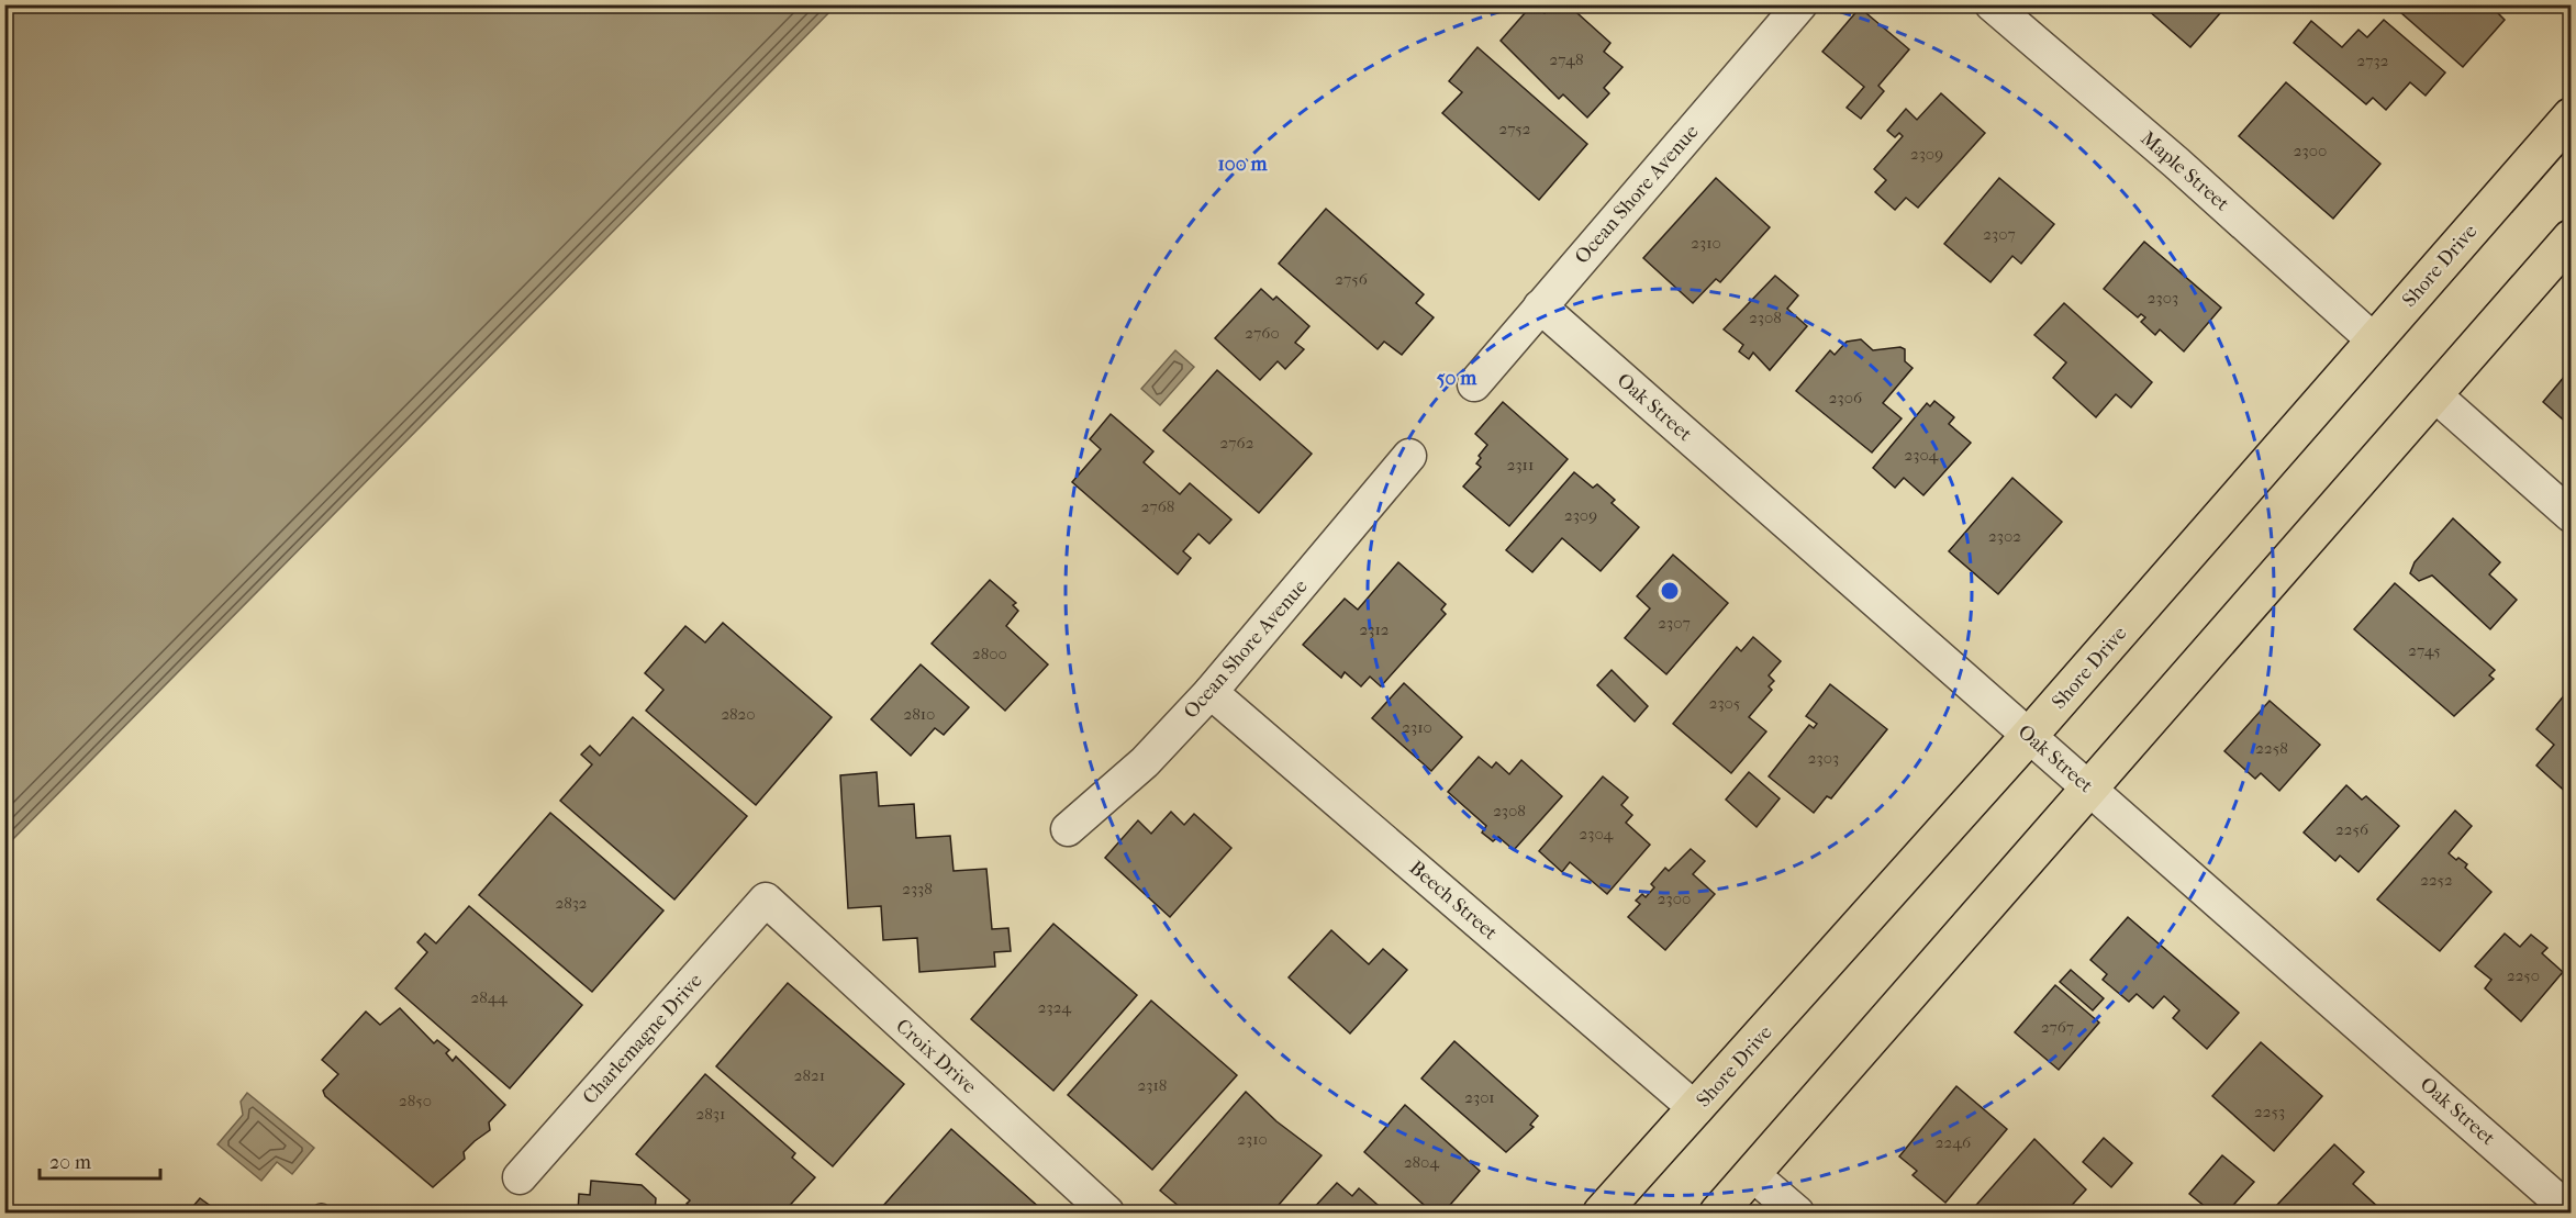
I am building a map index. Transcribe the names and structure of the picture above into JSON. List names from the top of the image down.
{
  "streets": {
    "highway": ["Shore Drive"],
    "street": [
      "Maple Street",
      "Ocean Shore Avenue",
      "Oak Street",
      "Beech Street",
      "Charlemagne Drive",
      "Croix Drive"
    ]
  },
  "crossings": [
    ["Maple Street", "Shore Drive"],
    ["Ocean Shore Avenue", "Oak Street"],
    ["Ocean Shore Avenue", "Beech Street"],
    ["Shore Drive", "Oak Street"],
    ["Shore Drive", "Beech Street"],
    ["Charlemagne Drive", "Croix Drive"]
  ],
  "house_numbers": [
    "2748",
    "2732",
    "2752",
    "2300",
    "2309",
    "2307",
    "2310",
    "2756",
    "2303",
    "2308",
    "2760",
    "2306",
    "2762",
    "2304",
    "2311",
    "2768",
    "2309",
    "2302",
    "2307",
    "2312",
    "2745",
    "2800",
    "2305",
    "2820",
    "2810",
    "2310",
    "2258",
    "2303",
    "2308",
    "2256",
    "2304",
    "2252",
    "2338",
    "2300",
    "2832",
    "2250",
    "2844",
    "2324",
    "2767",
    "2821",
    "2318",
    "2301",
    "2850",
    "2253",
    "2831",
    "2310",
    "2246",
    "2804"
  ],
  "scale_bar": "20 m",
  "rings": ["100 m", "50 m"]
}
